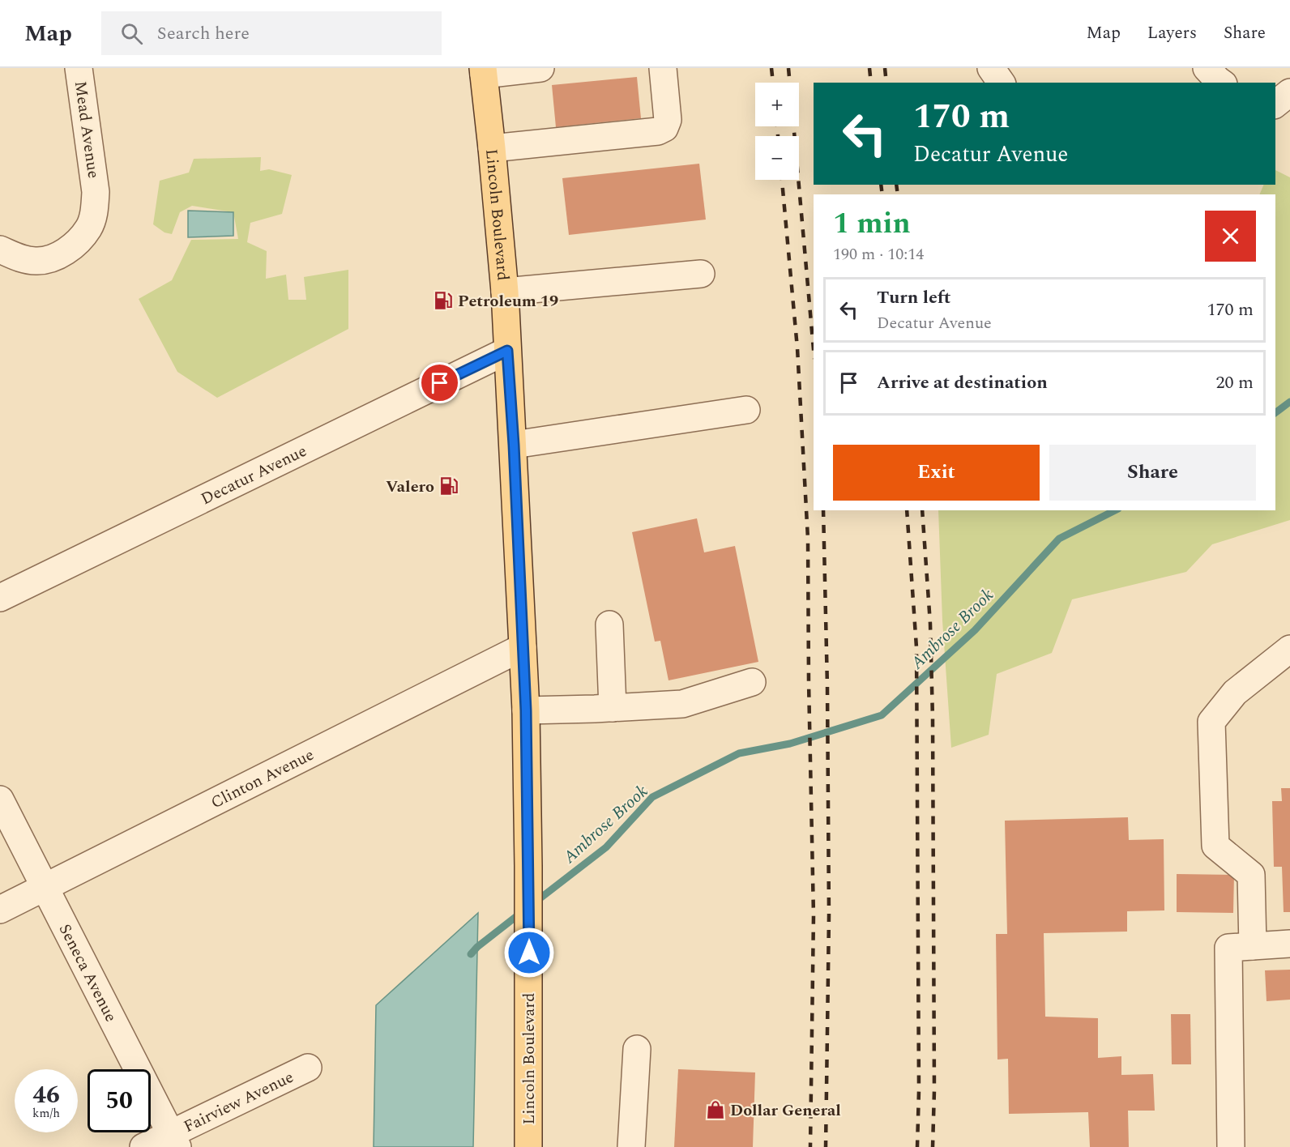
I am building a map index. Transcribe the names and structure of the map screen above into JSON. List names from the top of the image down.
{
  "streets": {
    "main road": ["Lincoln Boulevard"],
    "street": [
      "Mead Avenue",
      "Decatur Avenue",
      "Clinton Avenue",
      "Seneca Avenue",
      "Fairview Avenue"
    ]
  },
  "crossings": [
    ["Lincoln Boulevard", "Decatur Avenue"],
    ["Lincoln Boulevard", "Clinton Avenue"],
    ["Clinton Avenue", "Seneca Avenue"],
    ["Seneca Avenue", "Fairview Avenue"]
  ],
  "water": ["Ambrose Brook"],
  "places": {
    "fuel station": ["Petroleum 19", "Valero"],
    "shop": ["Dollar General"]
  },
  "page": {
    "header": "Map",
    "search": "Search here",
    "nav": ["Map", "Layers", "Share"],
    "map_buttons": ["+", "−"],
    "turn": ["170 m", "Decatur Avenue"],
    "heading": ["1 min", "190 m · 10:14"],
    "list": [
      {
        "name": "Turn left",
        "note": "Decatur Avenue",
        "value": "170 m"
      },
      {
        "name": "Arrive at destination",
        "value": "20 m"
      }
    ],
    "buttons": ["Exit", "Share"],
    "speed": "46 km/h",
    "limit": "50"
  }
}
